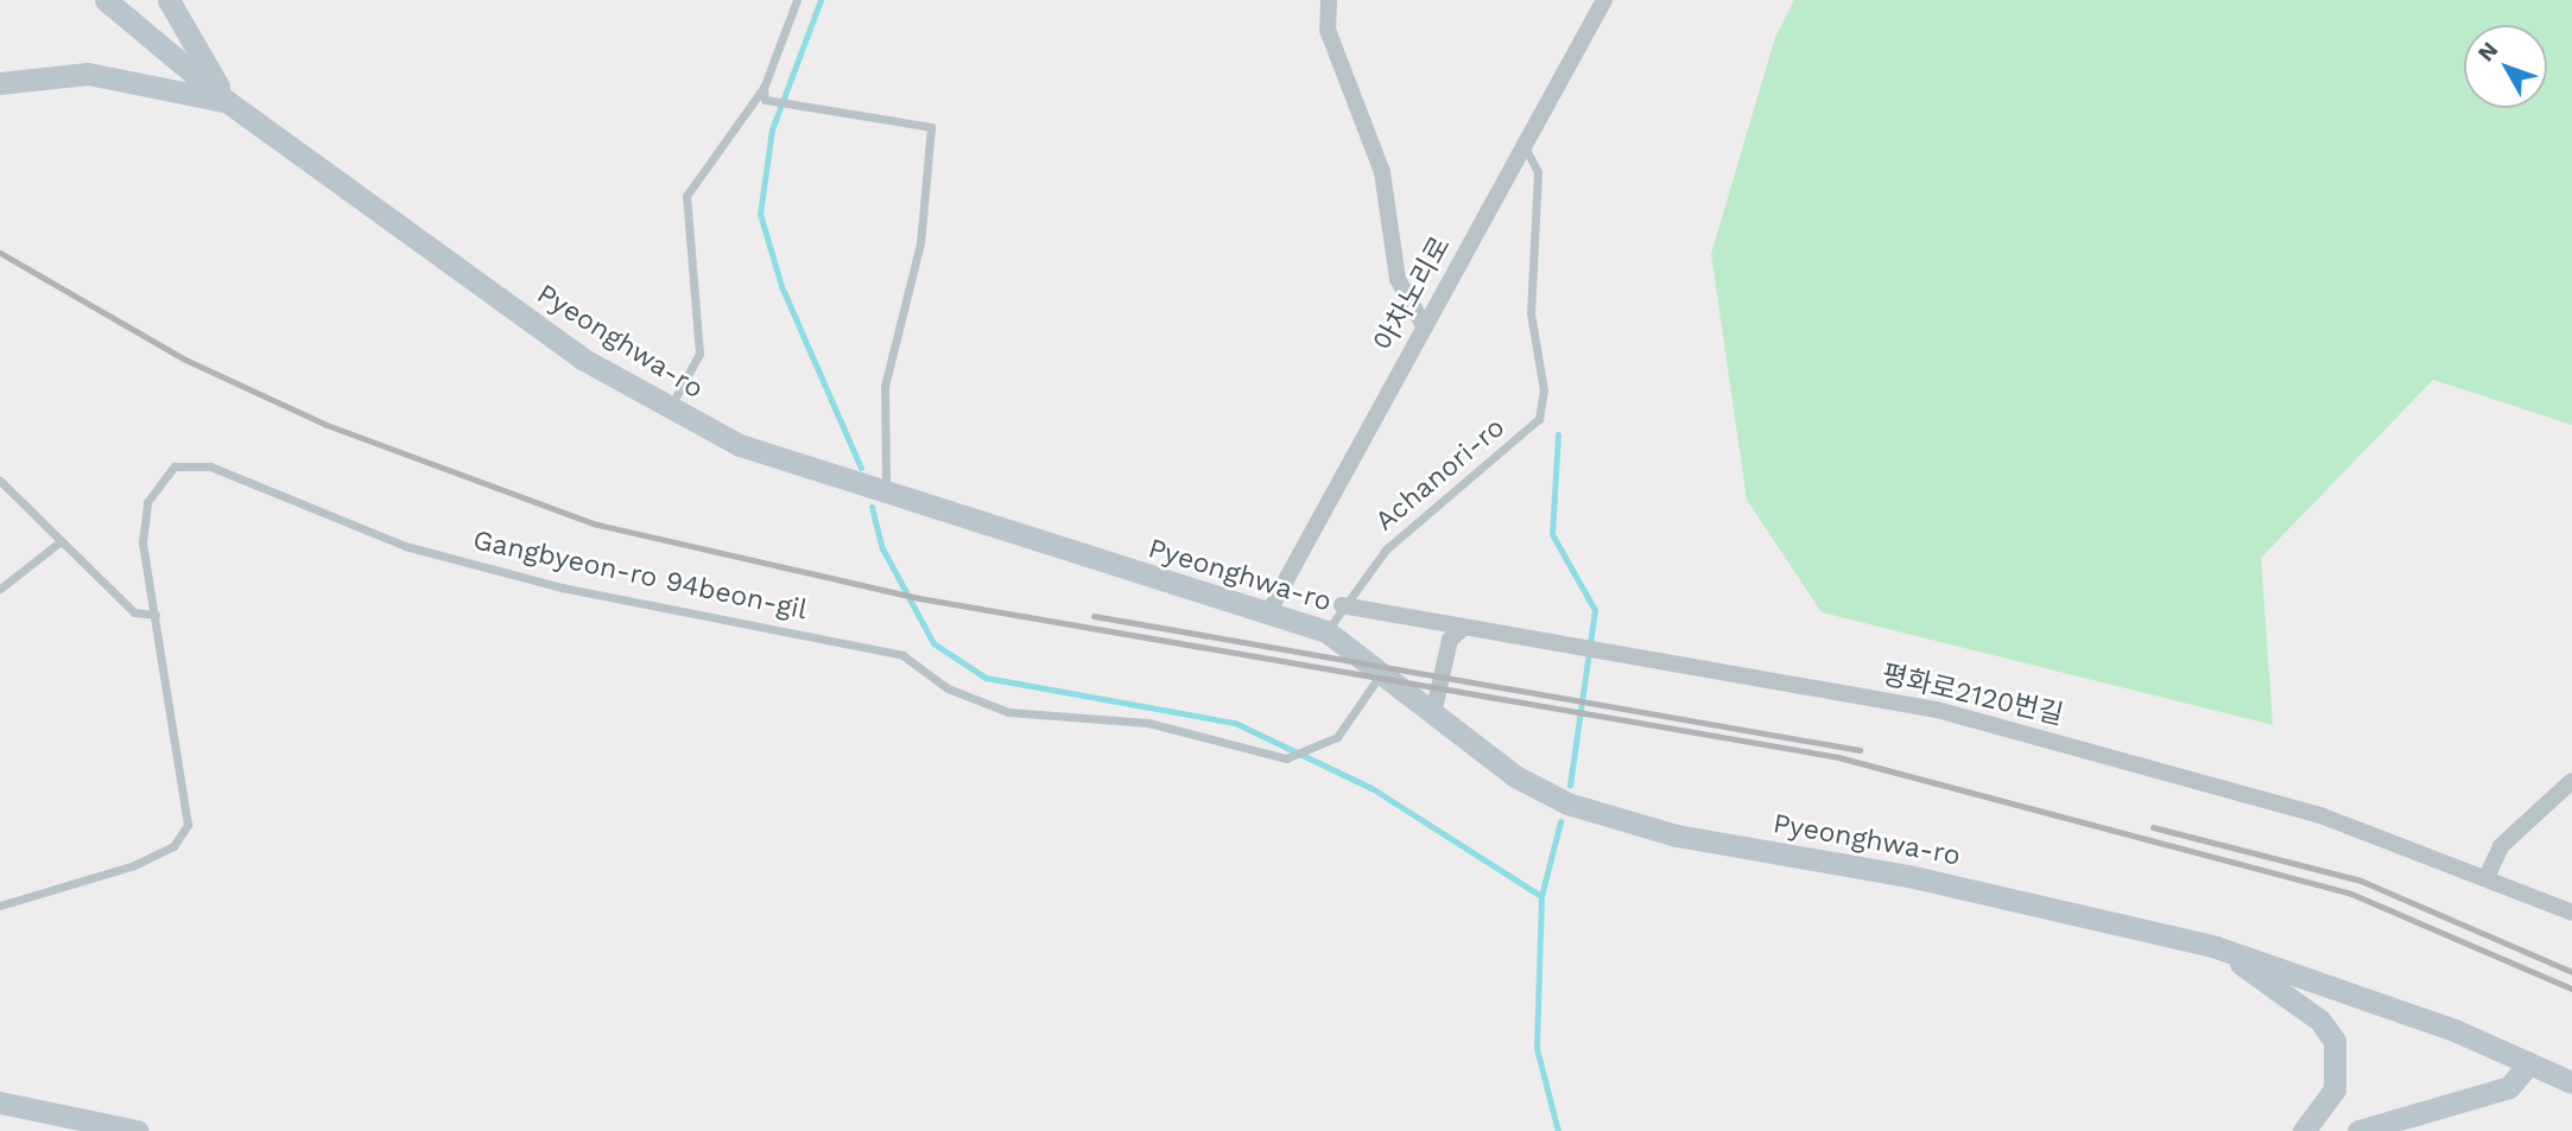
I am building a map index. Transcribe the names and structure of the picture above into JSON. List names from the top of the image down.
{
  "streets": {
    "main road": ["Pyeonghwa-ro"],
    "street": ["아차노리로", "평화로2120번길"],
    "lane": ["Achanori-ro", "Gangbyeon-ro 94beon-gil"]
  },
  "crossings": [
    ["아차노리로", "Pyeonghwa-ro"],
    ["아차노리로", "Achanori-ro"],
    ["Pyeonghwa-ro", "Achanori-ro"],
    ["Pyeonghwa-ro", "Gangbyeon-ro 94beon-gil"],
    ["Achanori-ro", "평화로2120번길"]
  ],
  "north": "top left"
}
